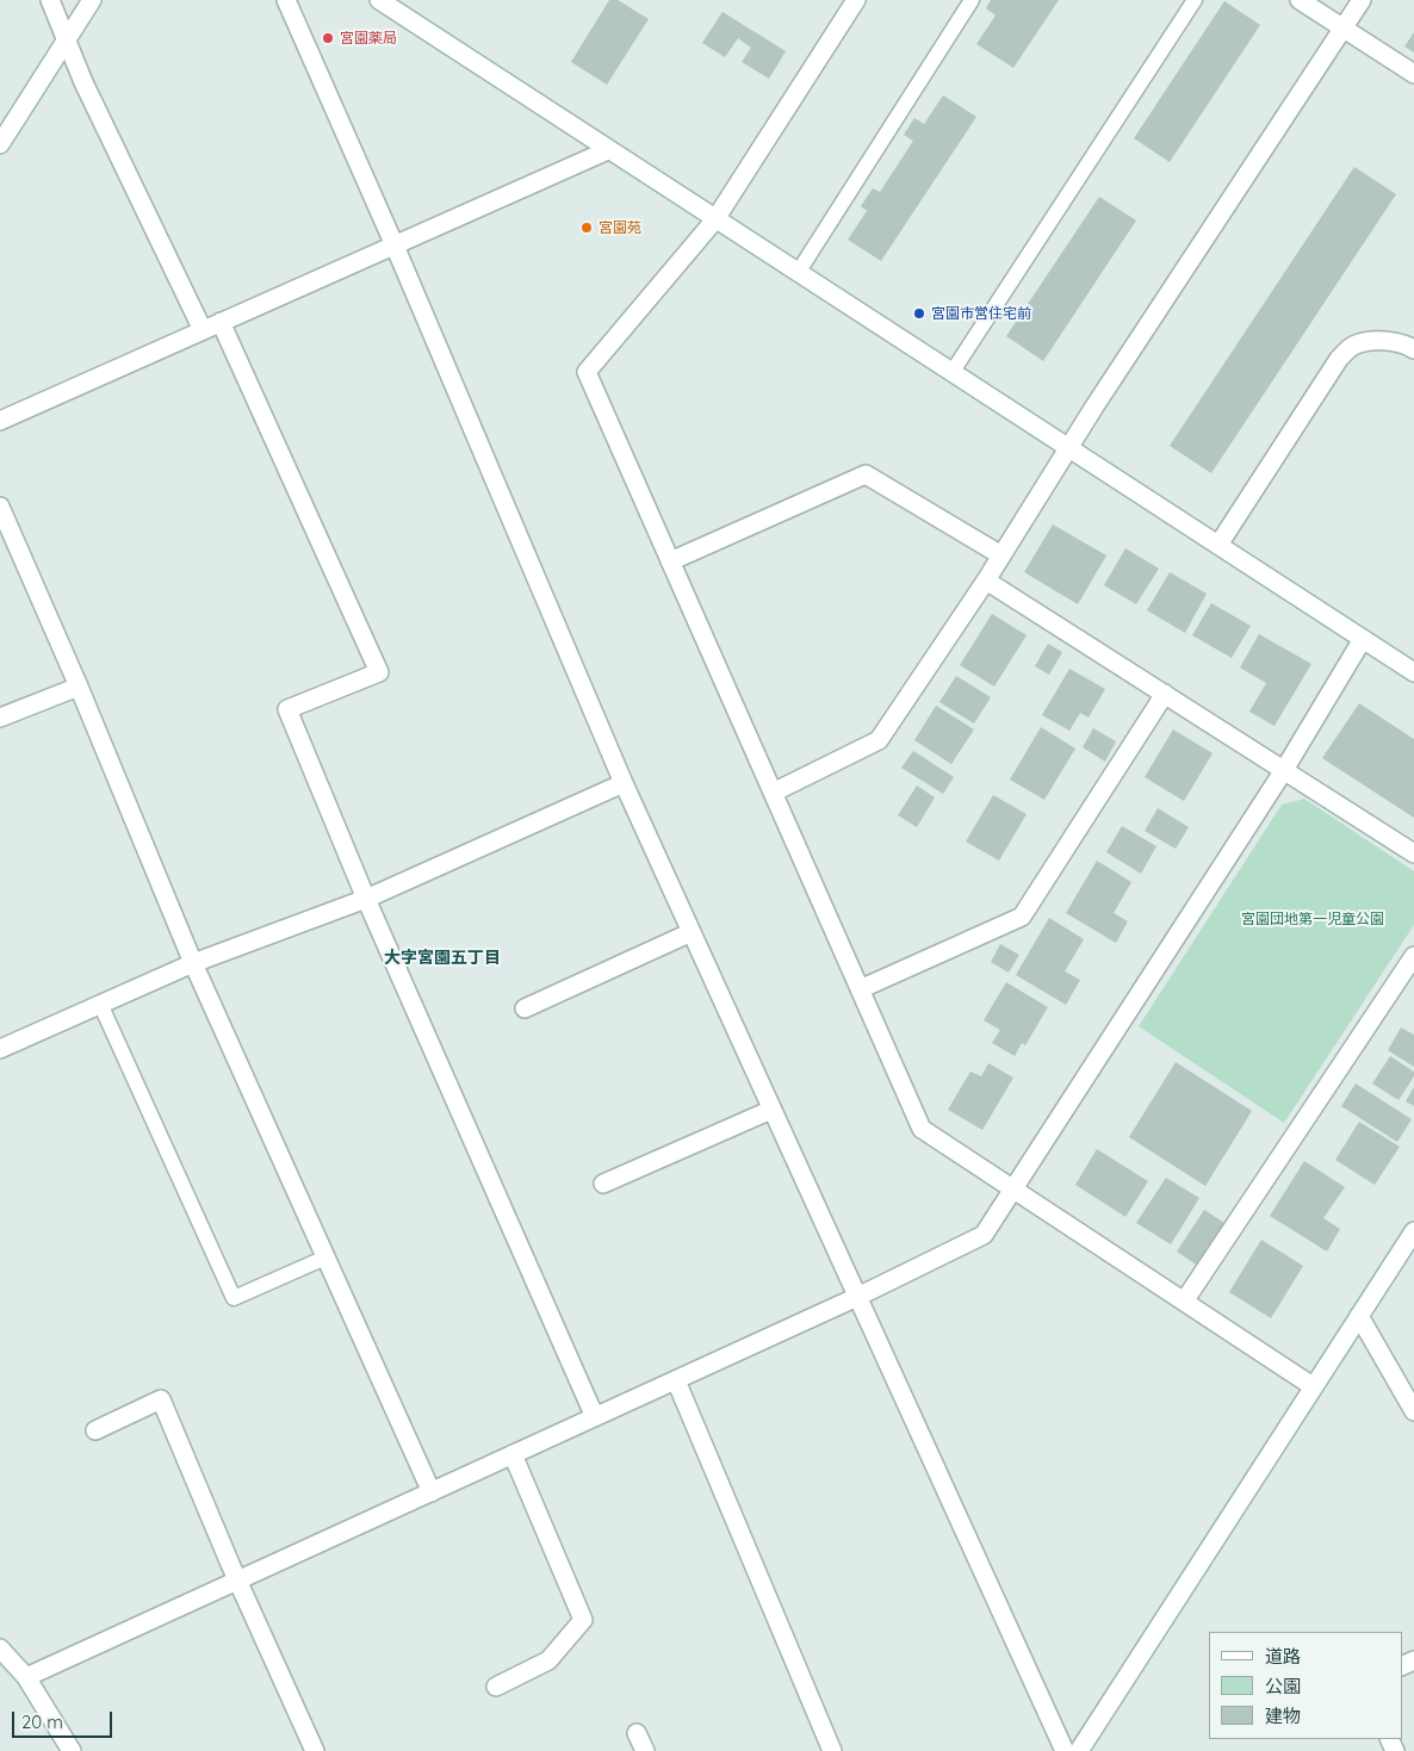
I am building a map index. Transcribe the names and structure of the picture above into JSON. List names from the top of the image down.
{
  "districts": ["大字宮園五丁目"],
  "parks": ["宮園団地第一児童公園"],
  "places": ["宮園薬局", "宮園苑", "宮園市営住宅前"],
  "legend": ["道路", "公園", "建物"],
  "scale_bar": "20 m"
}
